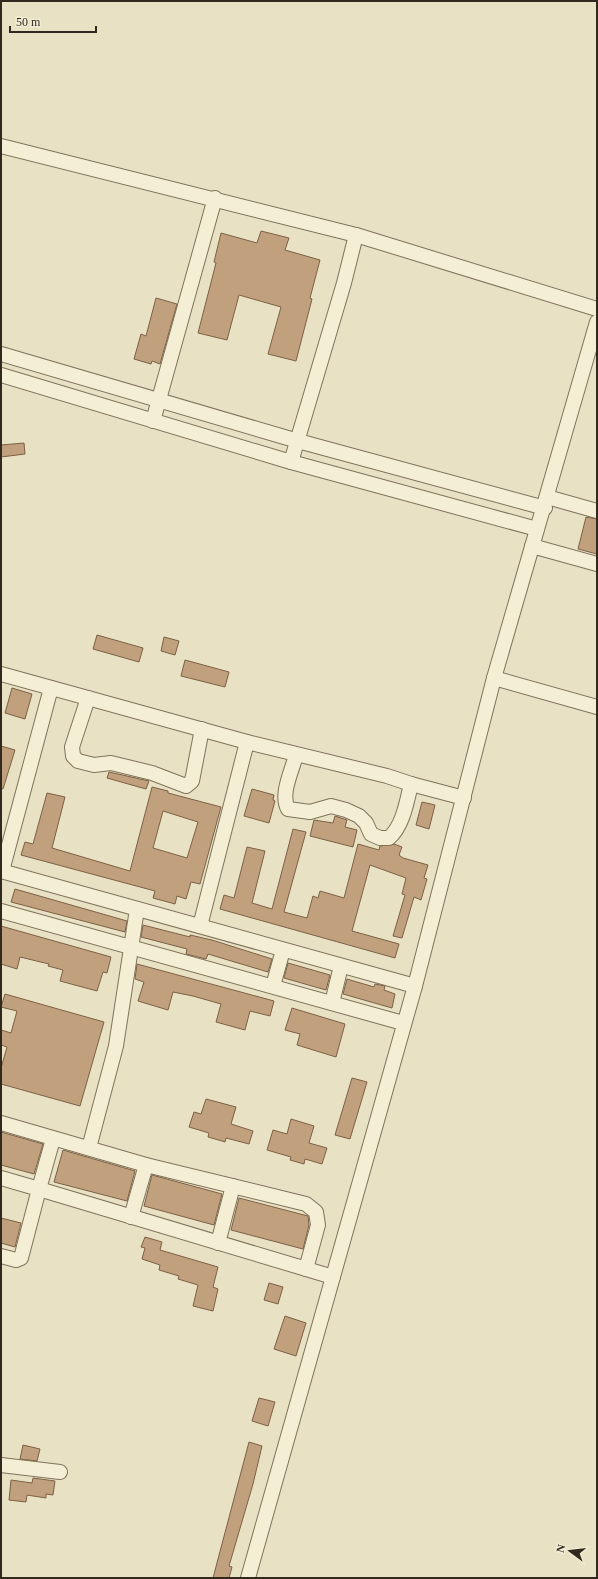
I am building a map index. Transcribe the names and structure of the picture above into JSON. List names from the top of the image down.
{
  "scale_bar": "50 m",
  "north": "left"
}
